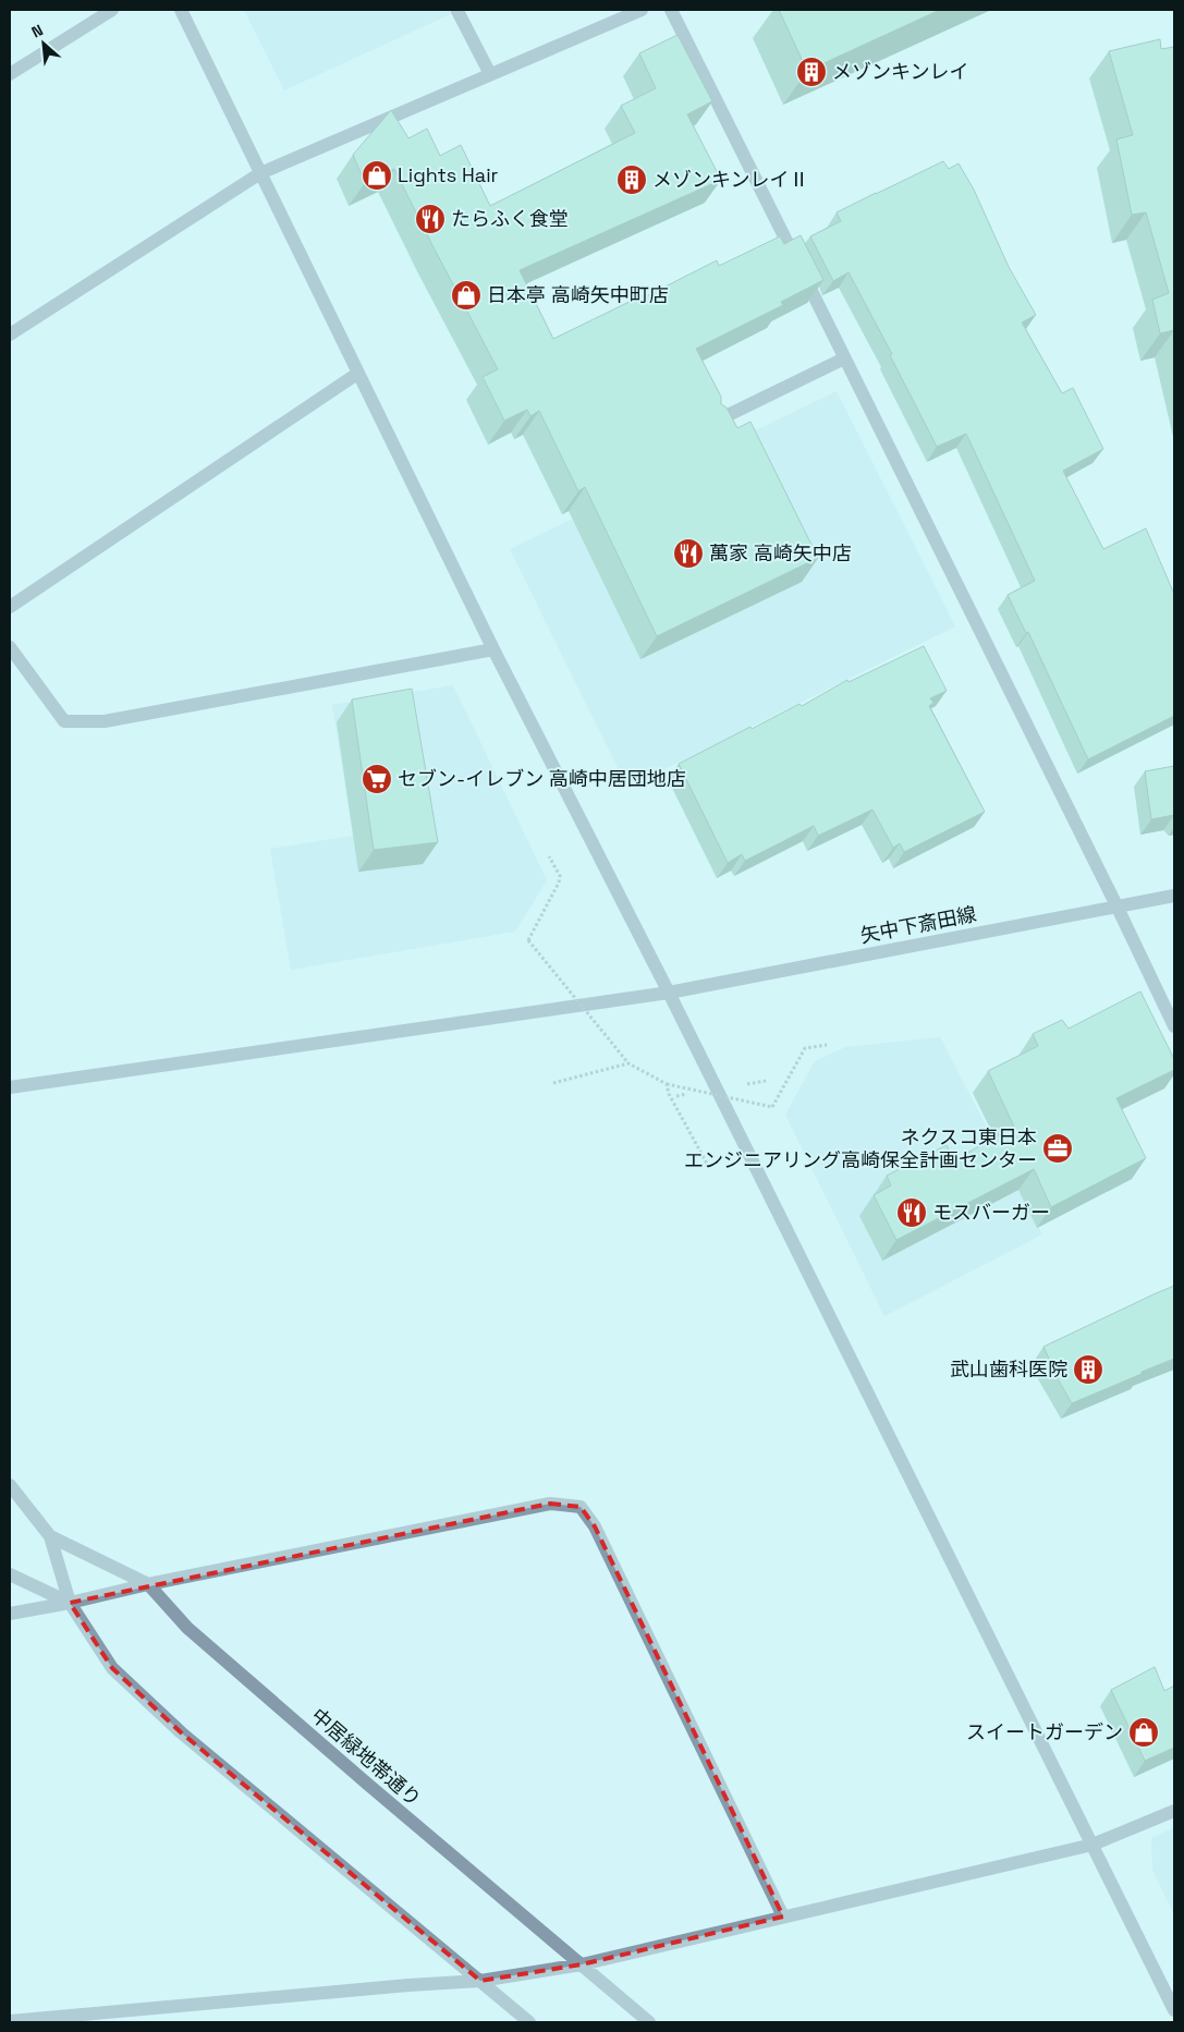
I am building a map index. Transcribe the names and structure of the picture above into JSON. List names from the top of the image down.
{
  "streets": {
    "street": ["矢中下斎田線", "中居緑地帯通り"]
  },
  "places": {
    "building": ["メゾンキンレイ", "メゾンキンレイⅡ", "武山歯科医院"],
    "shop": ["Lights Hair", "日本亭 高崎矢中町店", "スイートガーデン"],
    "restaurant": ["たらふく食堂", "萬家 高崎矢中店", "モスバーガー"],
    "supermarket": ["セブン-イレブン 高崎中居団地店"],
    "office": ["ネクスコ東日本 エンジニアリング高崎保全計画センター"]
  },
  "north": "top left"
}
